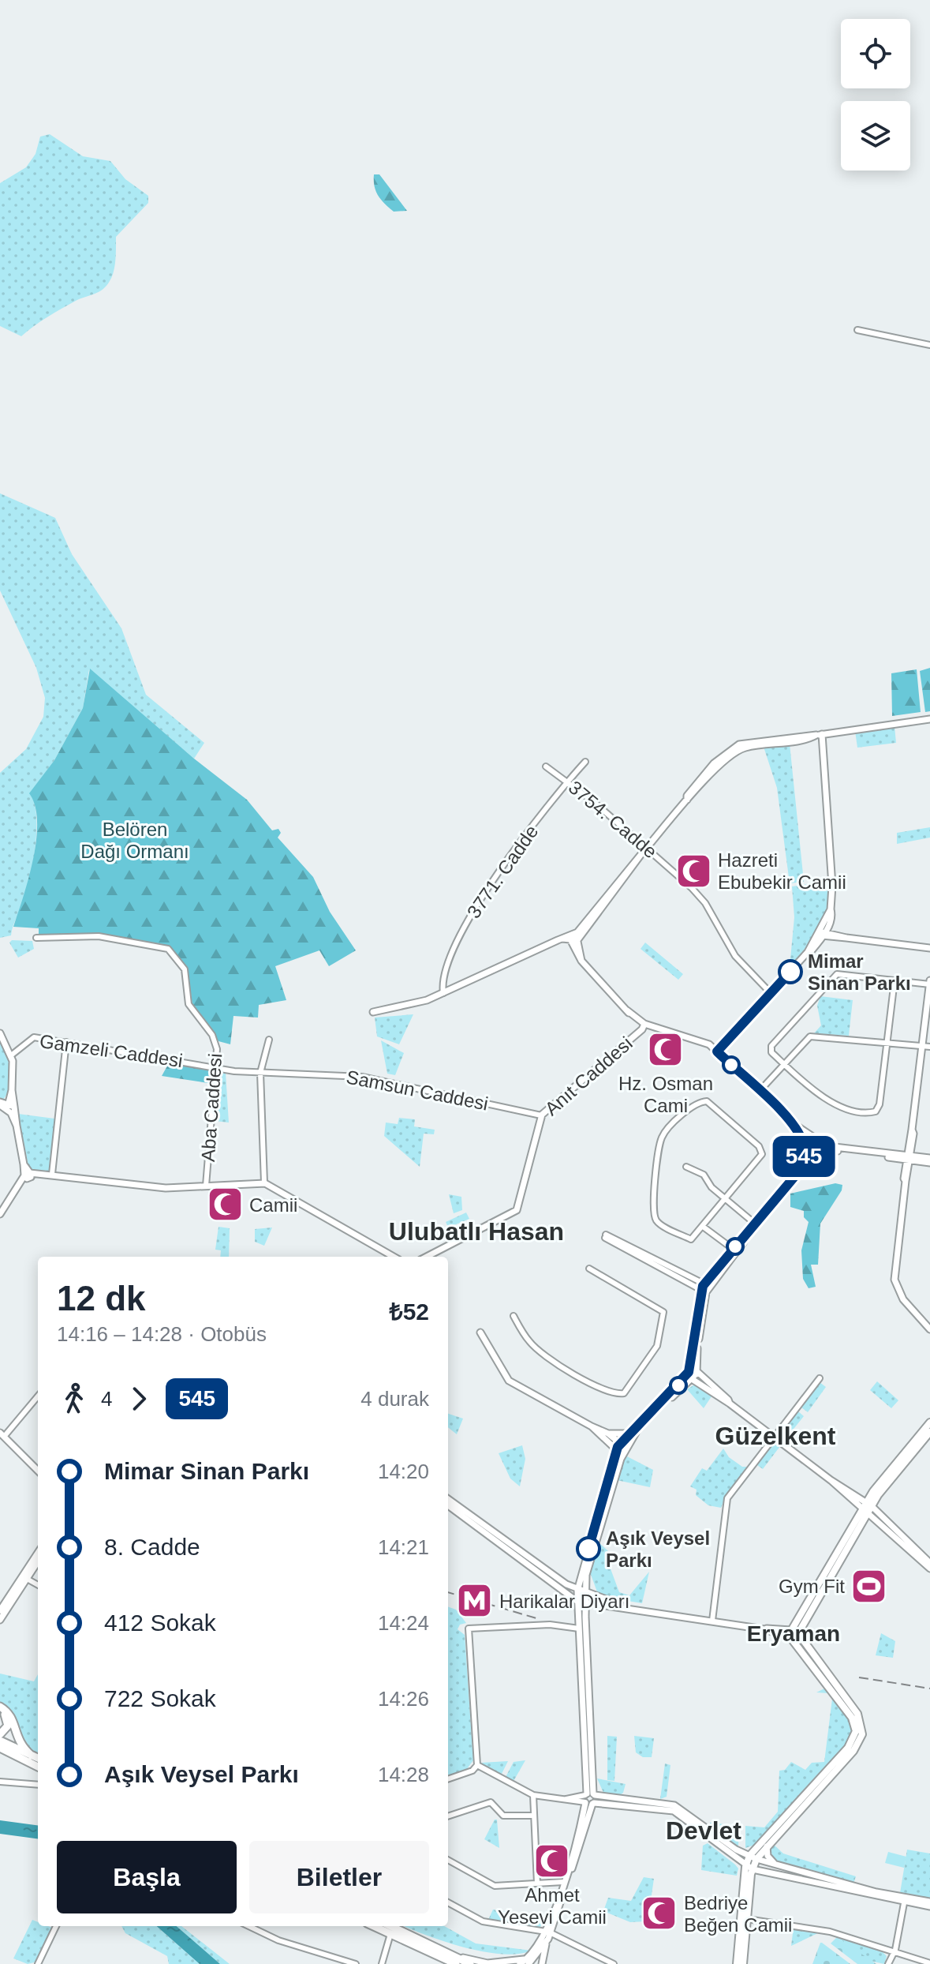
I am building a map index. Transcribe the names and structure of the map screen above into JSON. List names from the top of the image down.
{
  "streets": {
    "main road": ["Anıt Caddesi"],
    "street": [
      "3754. Cadde",
      "3771. Cadde",
      "Gamzeli Caddesi",
      "Samsun Caddesi",
      "Aba Caddesi"
    ]
  },
  "crossings": [
    ["3754. Cadde", "3771. Cadde"],
    ["Gamzeli Caddesi", "Samsun Caddesi"],
    ["Gamzeli Caddesi", "Aba Caddesi"],
    ["Anıt Caddesi", "Samsun Caddesi"],
    ["Samsun Caddesi", "Aba Caddesi"]
  ],
  "districts": [
    "Ulubatlı Hasan",
    "Güzelkent",
    "Eryaman",
    "Devlet"
  ],
  "parks": ["Belören Dağı Ormanı"],
  "places": {
    "mosque": [
      "Hazreti Ebubekir Camii",
      "Hz. Osman Cami",
      "Camii",
      "Ahmet Yesevi Camii",
      "Bedriye Beğen Camii"
    ],
    "other": ["Mimar Sinan Parkı", "Aşık Veysel Parkı"],
    "sports": ["Gym Fit"],
    "metro station": ["Harikalar Diyarı"]
  },
  "lines": ["bus line 545"],
  "page": {
    "on_map": "545",
    "heading": ["12 dk", "14:16 – 14:28 · Otobüs", "₺52"],
    "legs": ["4", "545", "4 durak"],
    "list": [
      {
        "name": "Mimar Sinan Parkı",
        "value": "14:20"
      },
      {
        "name": "8. Cadde",
        "value": "14:21"
      },
      {
        "name": "412 Sokak",
        "value": "14:24"
      },
      {
        "name": "722 Sokak",
        "value": "14:26"
      },
      {
        "name": "Aşık Veysel Parkı",
        "value": "14:28"
      }
    ],
    "buttons": ["Başla", "Biletler"]
  }
}
